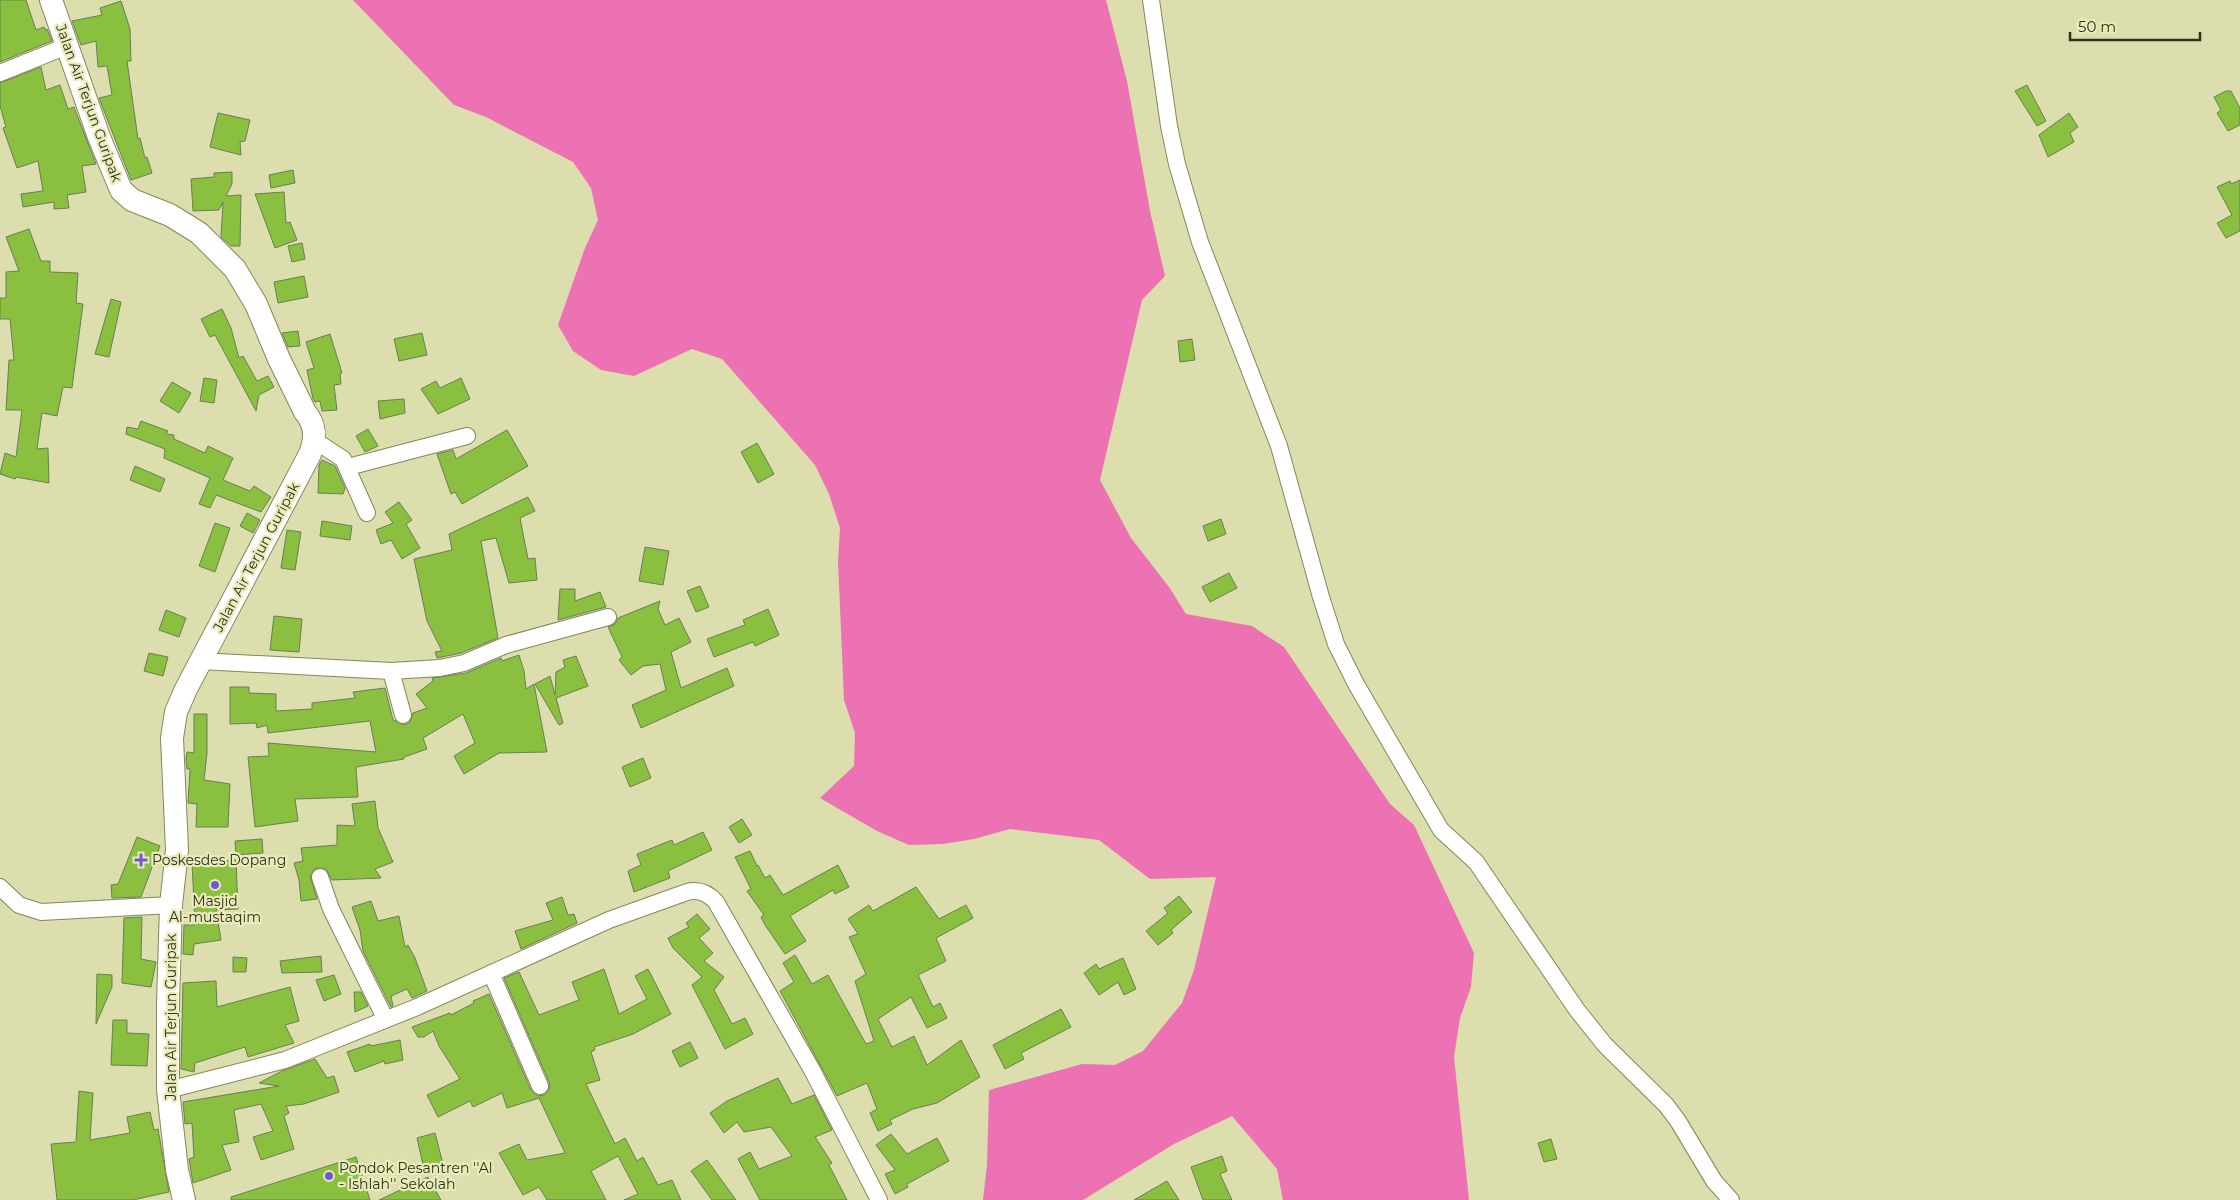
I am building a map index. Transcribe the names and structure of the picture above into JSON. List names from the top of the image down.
{
  "streets": {
    "street": ["Jalan Air Terjun Guripak"]
  },
  "places": {
    "health": ["Poskesdes Dopang"],
    "other": ["Masjid Al-mustaqim", "Pondok Pesantren ''Al - Ishlah'' Sekolah"]
  },
  "scale_bar": "50 m"
}
